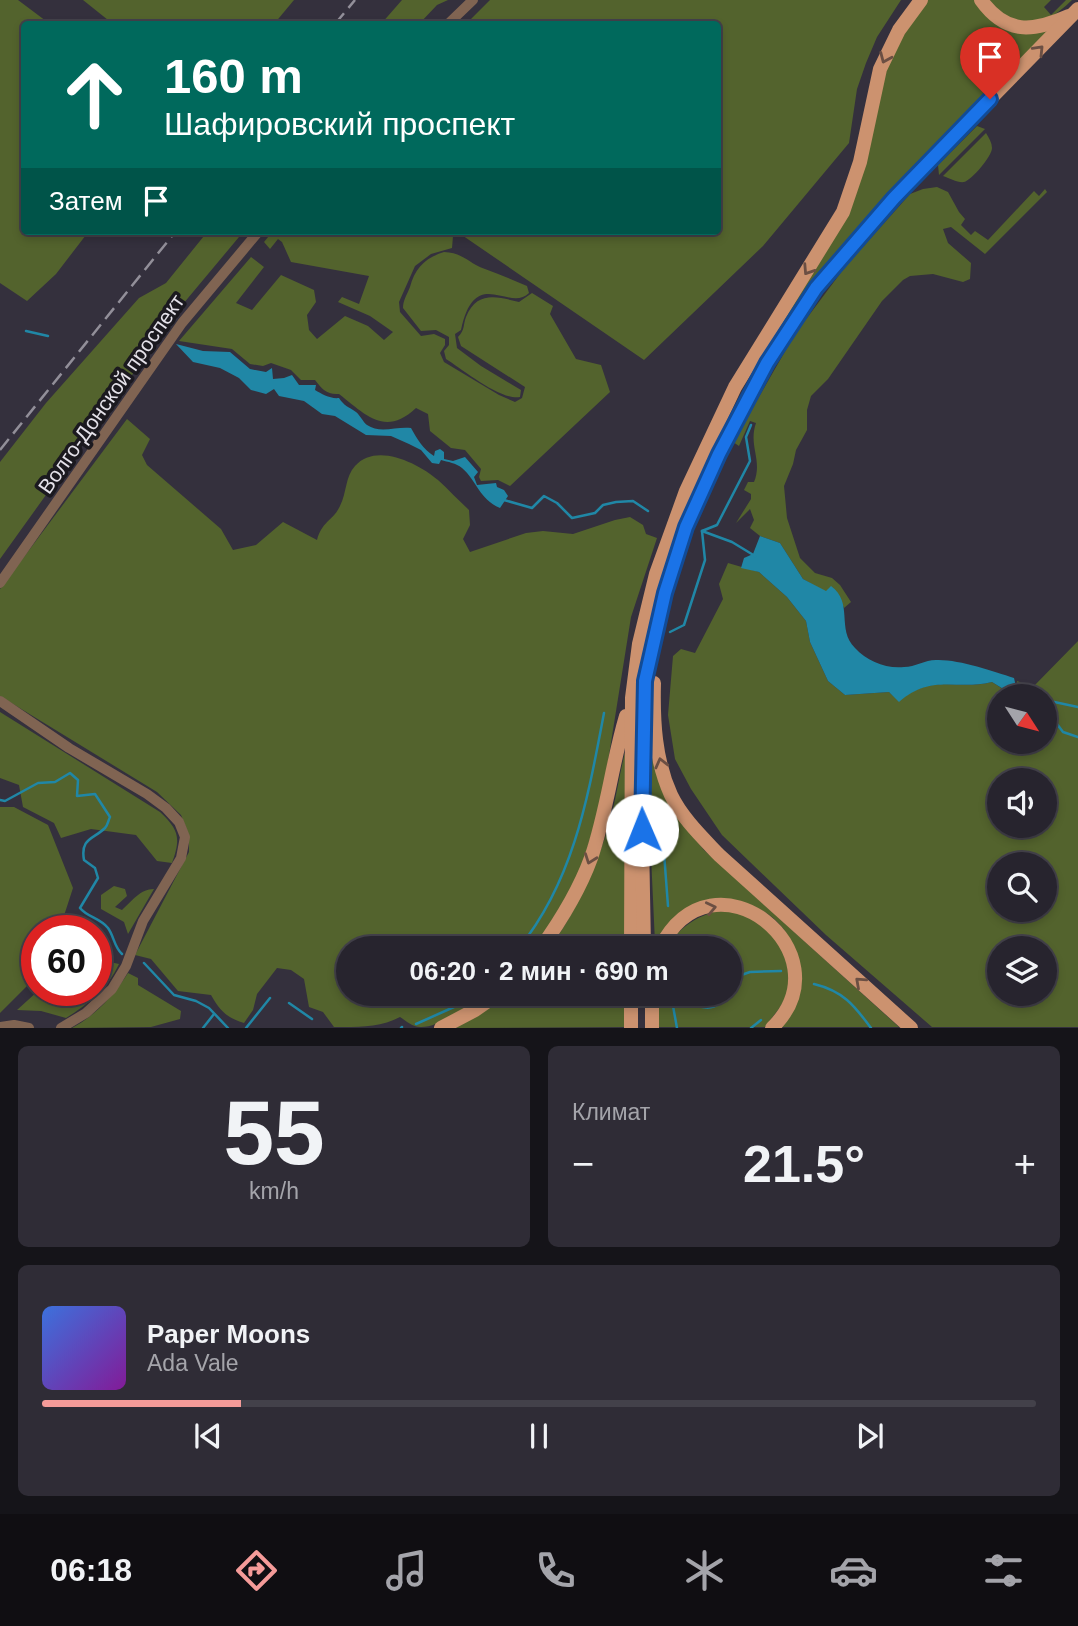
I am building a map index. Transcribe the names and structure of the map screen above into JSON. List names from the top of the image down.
{
  "streets": {
    "street": ["Волго-Донской проспект"]
  },
  "north": "bottom right",
  "page": {
    "turn": ["160 m", "Шафировский проспект"],
    "then": "Затем",
    "limit": "60",
    "trip": "06:20 · 2 мин · 690 m",
    "tile": [
      ["55", "km/h"],
      "Климат"
    ],
    "heat": ["−", "21.5°", "+"],
    "song": ["Paper Moons", "Ada Vale"],
    "tabs": "06:18"
  }
}
